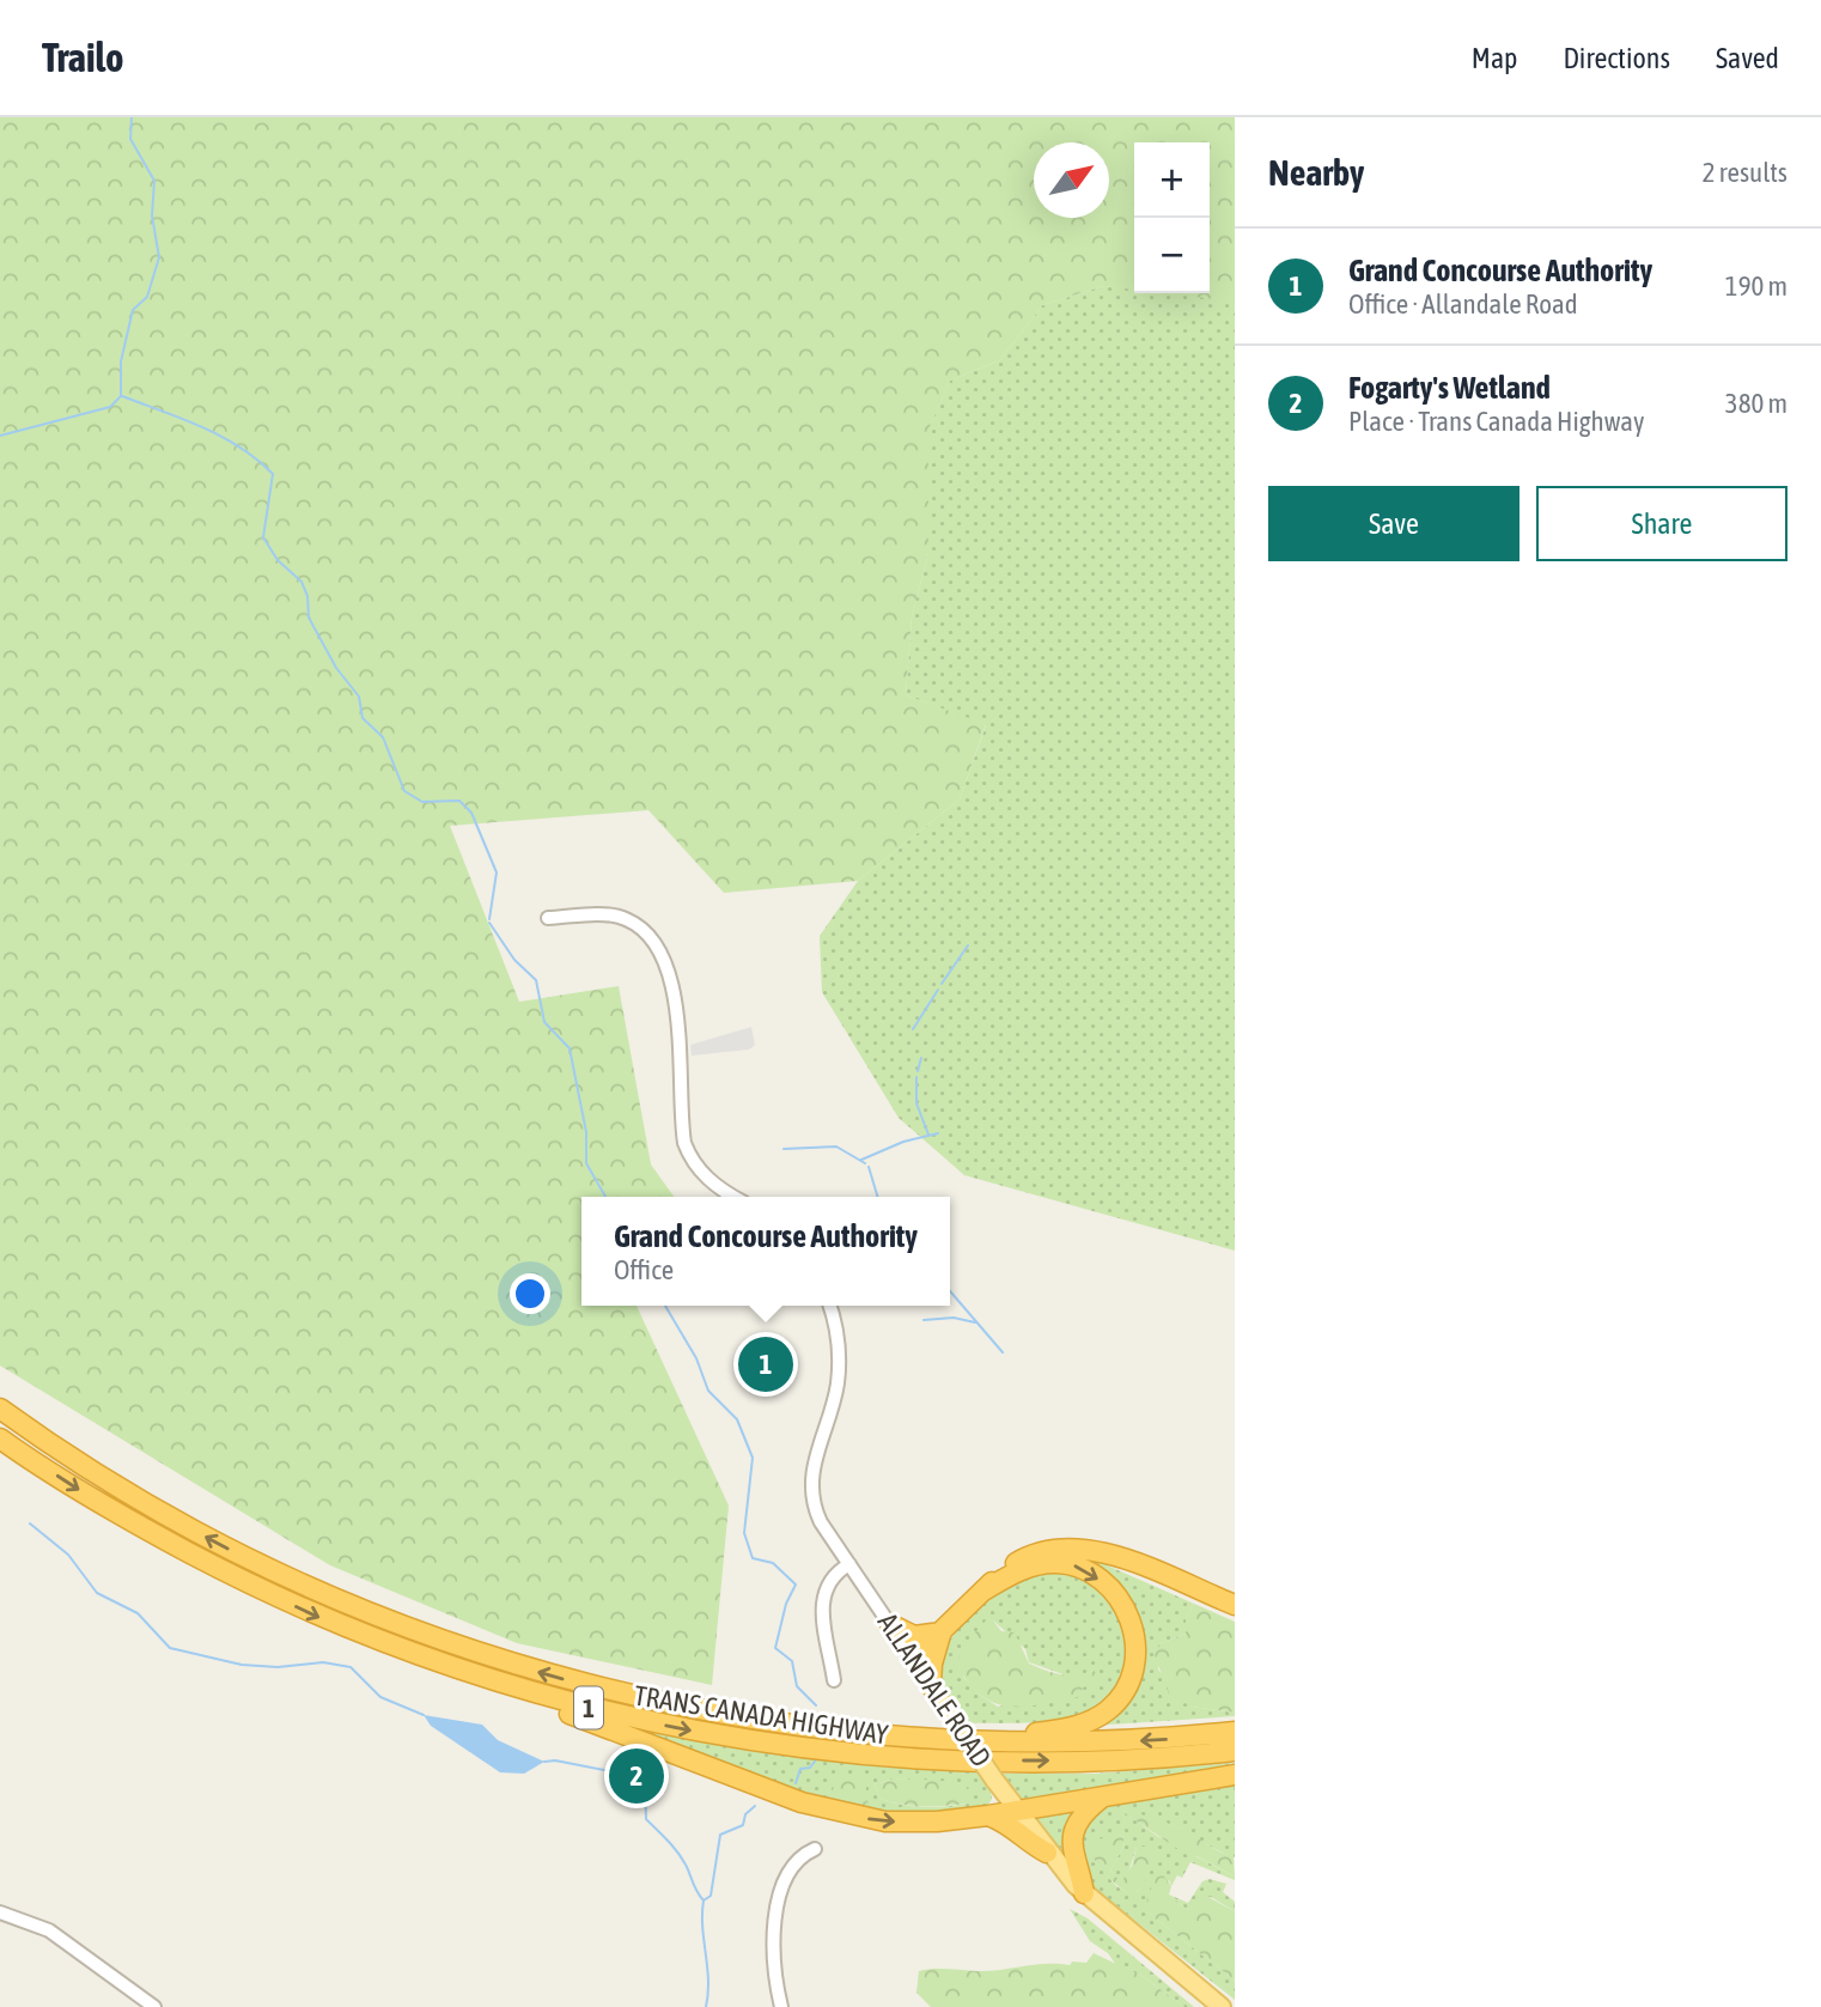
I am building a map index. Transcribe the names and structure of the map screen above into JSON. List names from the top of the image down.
{
  "streets": {
    "highway": ["1", "TRANS CANADA HIGHWAY"],
    "main road": ["ALLANDALE ROAD"]
  },
  "north": "top right",
  "page": {
    "header": "Trailo",
    "nav": ["Map", "Directions", "Saved"],
    "heading": ["Nearby", "2 results"],
    "map_buttons": ["+", "−"],
    "list": [
      {
        "mark": "1",
        "name": "Grand Concourse Authority",
        "note": "Office · Allandale Road",
        "value": "190 m"
      },
      {
        "mark": "2",
        "name": "Fogarty's Wetland",
        "note": "Place · Trans Canada Highway",
        "value": "380 m"
      }
    ],
    "buttons": ["Save", "Share"],
    "popup": ["Grand Concourse Authority", "Office"],
    "pins": ["1", "2"]
  }
}
